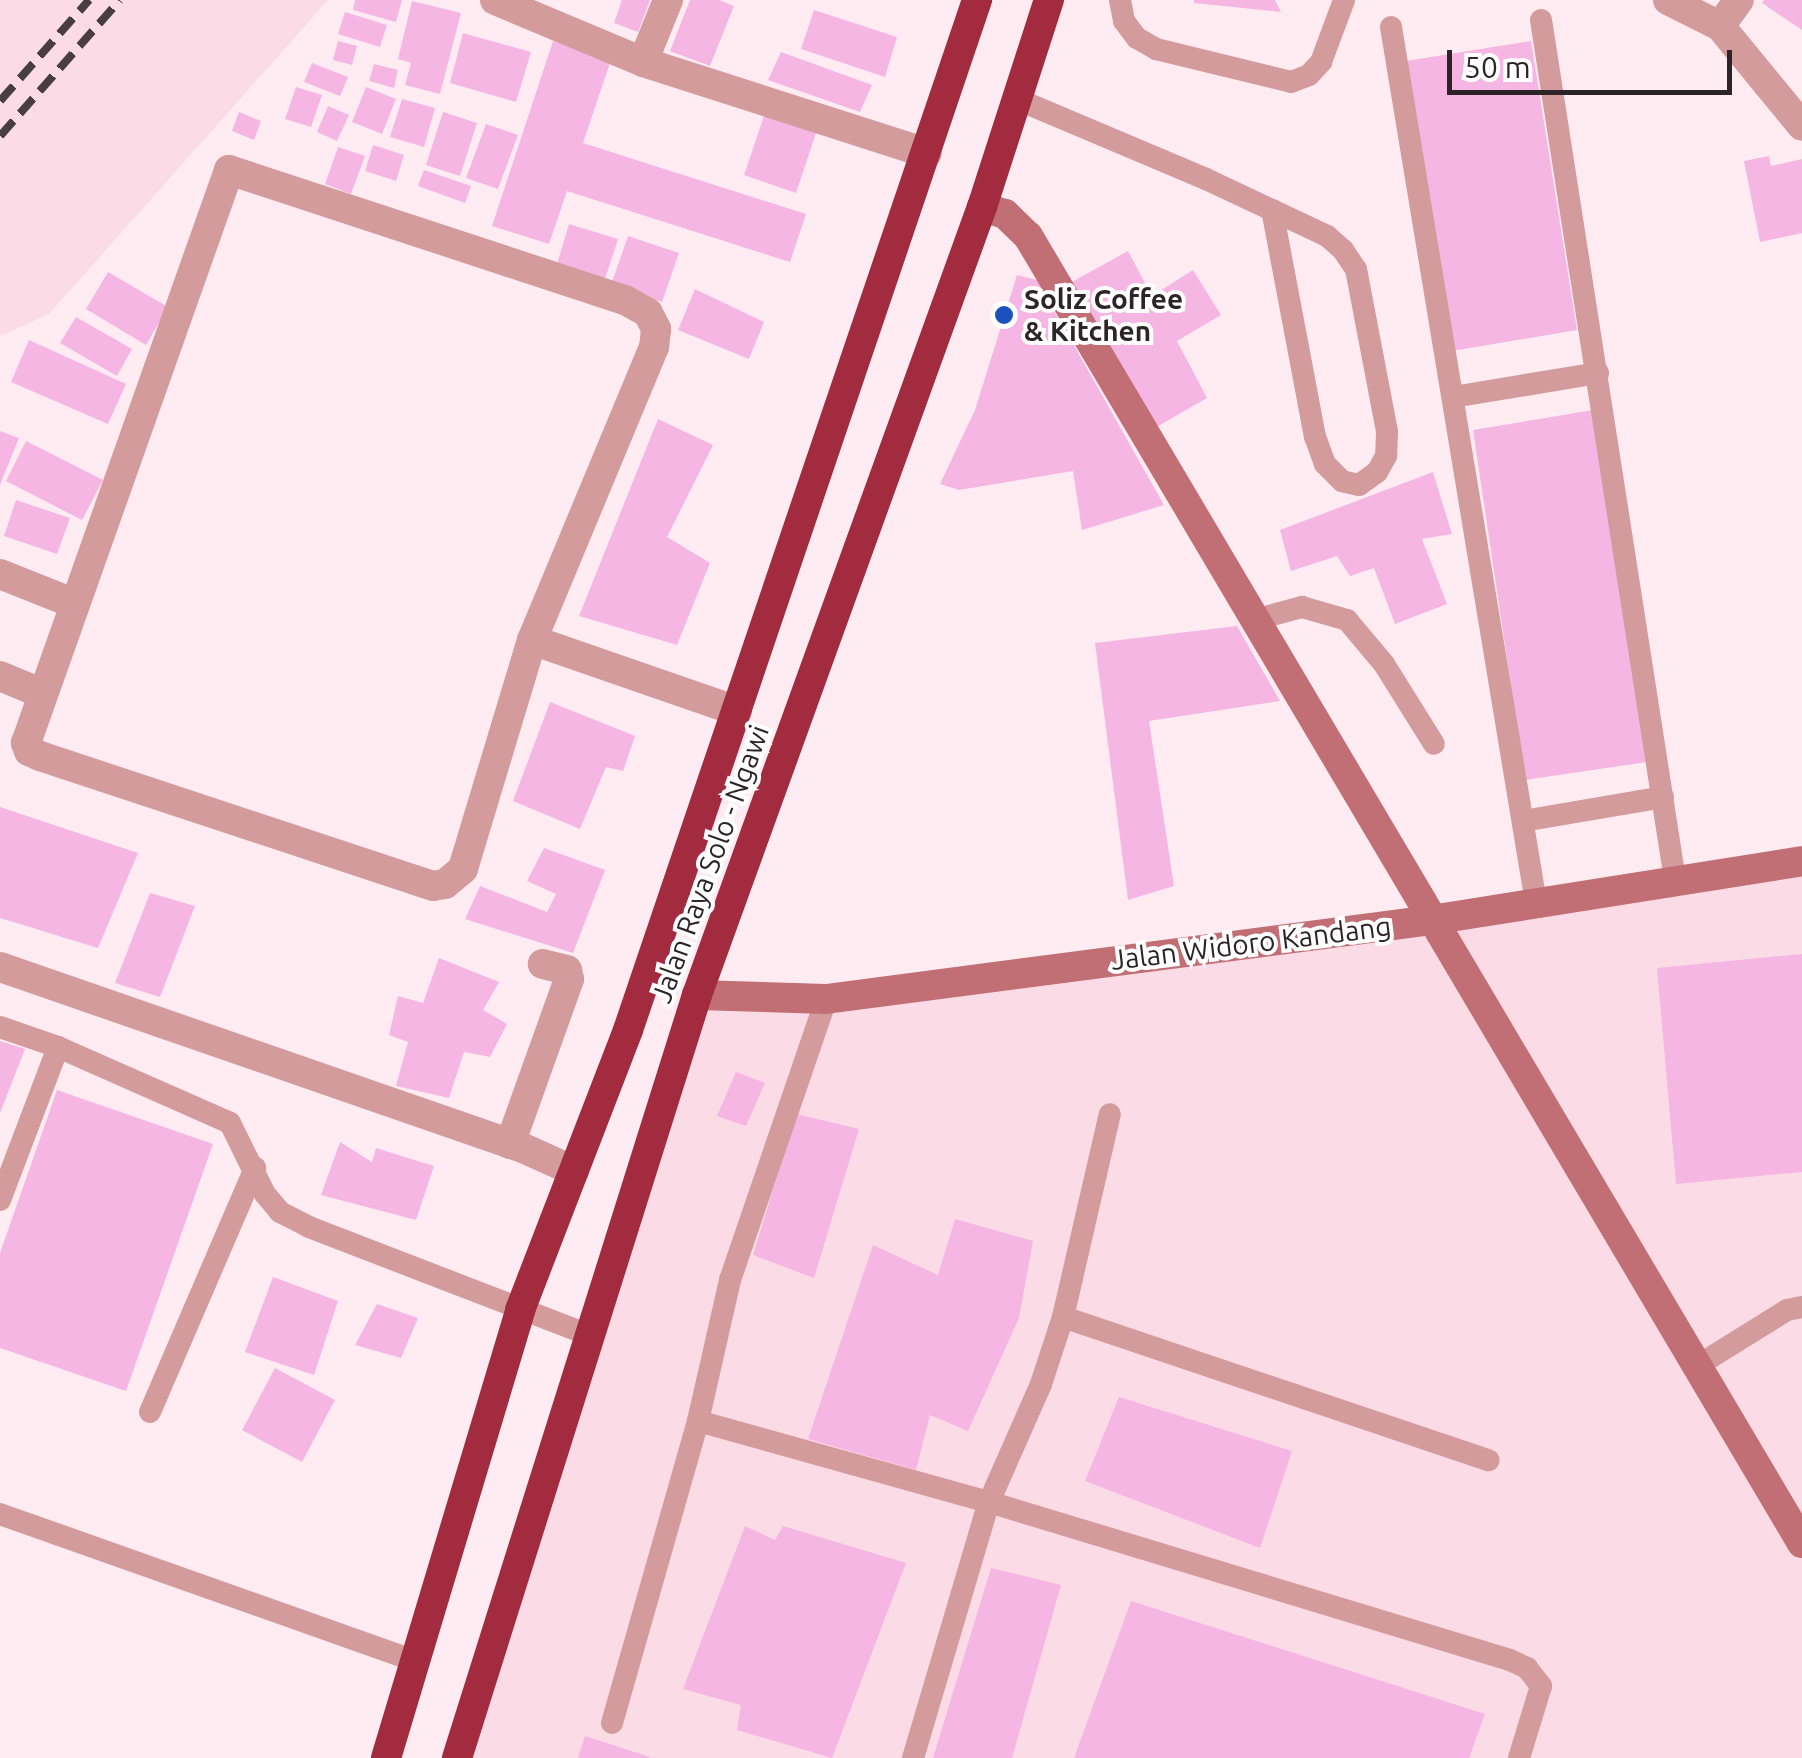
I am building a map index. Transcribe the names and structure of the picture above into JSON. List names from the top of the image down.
{
  "streets": {
    "highway": ["Jalan Raya Solo - Ngawi"],
    "street": ["Jalan Widoro Kandang"]
  },
  "crossings": [
    ["Jalan Raya Solo - Ngawi", "Jalan Widoro Kandang"]
  ],
  "places": ["Soliz Coffee & Kitchen"],
  "scale_bar": "50 m"
}
